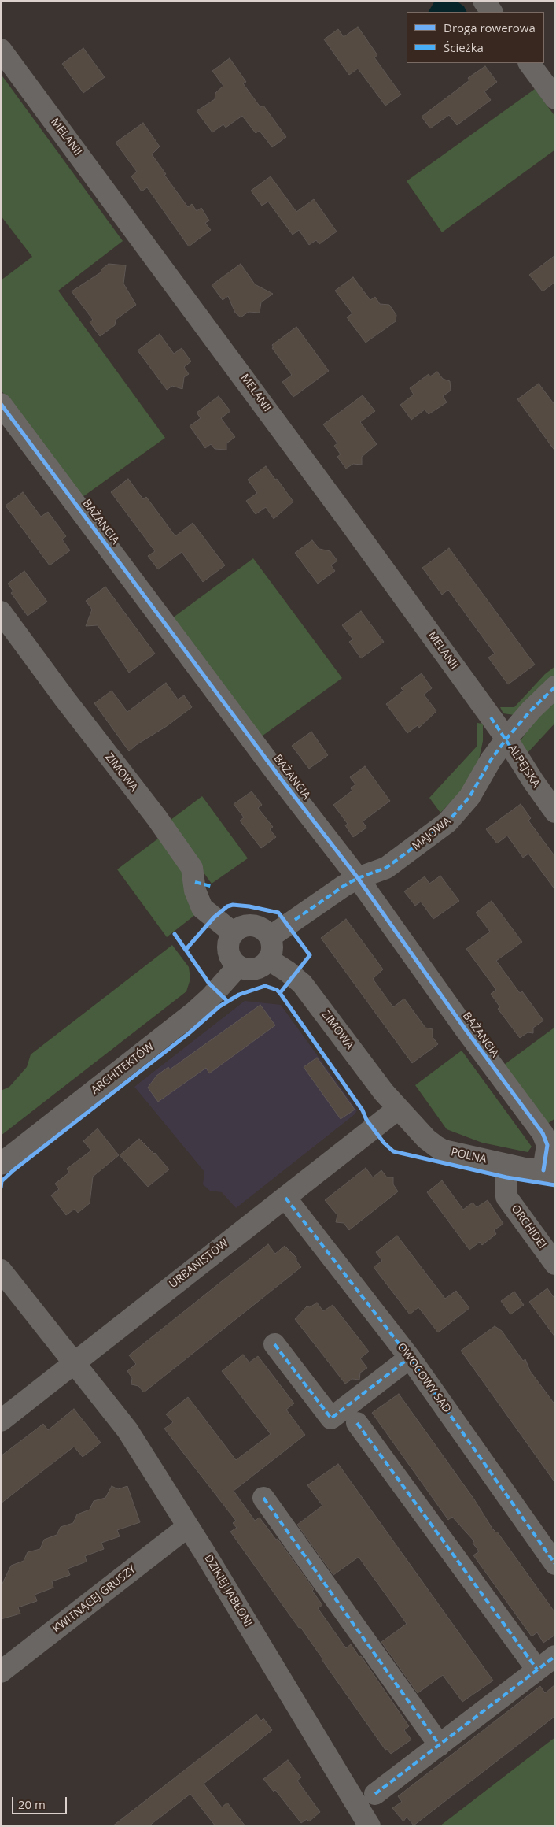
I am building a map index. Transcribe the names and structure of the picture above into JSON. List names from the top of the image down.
{
  "streets": {
    "street": [
      "MELANII",
      "BAŻANCIA",
      "ALPEJSKA",
      "ZIMOWA",
      "MAJOWA",
      "ARCHITEKTÓW",
      "POLNA",
      "ORCHIDEI",
      "URBANISTÓW",
      "OWOCOWY SAD",
      "DZIKIEJ JABŁONI",
      "KWITNĄCEJ GRUSZY"
    ]
  },
  "crossings": [
    ["MELANII", "ALPEJSKA"],
    ["MELANII", "MAJOWA"],
    ["BAŻANCIA", "MAJOWA"],
    ["BAŻANCIA", "POLNA"],
    ["ALPEJSKA", "MAJOWA"],
    ["ZIMOWA", "MAJOWA"],
    ["ZIMOWA", "ARCHITEKTÓW"],
    ["ZIMOWA", "POLNA"],
    ["ZIMOWA", "URBANISTÓW"],
    ["MAJOWA", "ARCHITEKTÓW"],
    ["POLNA", "ORCHIDEI"],
    ["POLNA", "URBANISTÓW"],
    ["URBANISTÓW", "OWOCOWY SAD"],
    ["URBANISTÓW", "DZIKIEJ JABŁONI"],
    ["DZIKIEJ JABŁONI", "KWITNĄCEJ GRUSZY"]
  ],
  "legend": ["Droga rowerowa", "Ścieżka"],
  "scale_bar": "20 m"
}
